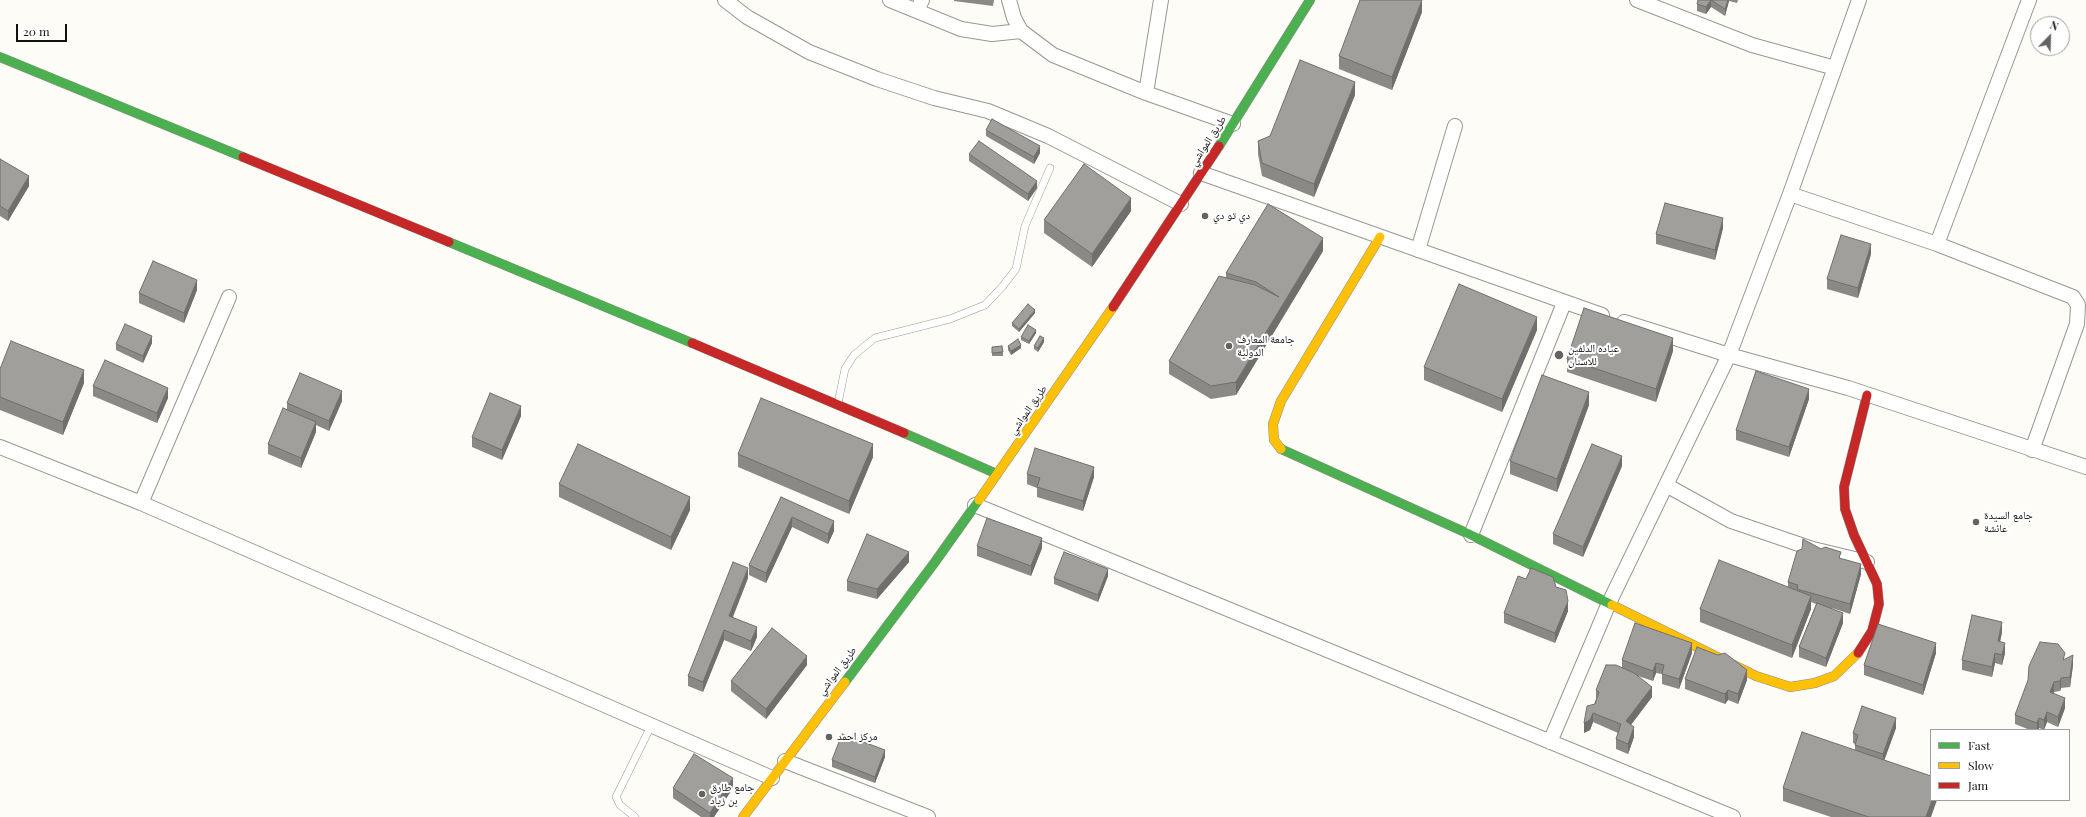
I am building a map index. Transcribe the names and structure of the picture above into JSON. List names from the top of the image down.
{
  "streets": {
    "street": ["طريق المواشي"]
  },
  "places": [
    "دي تو دي",
    "جامعة المعارف الدولية",
    "عياده الدلفين للاسنان",
    "جامع السيدة عائشة",
    "مركز احمد",
    "جامع طارق بن زياد"
  ],
  "legend": ["Fast", "Slow", "Jam"],
  "scale_bar": "20 m",
  "north": "top right"
}
